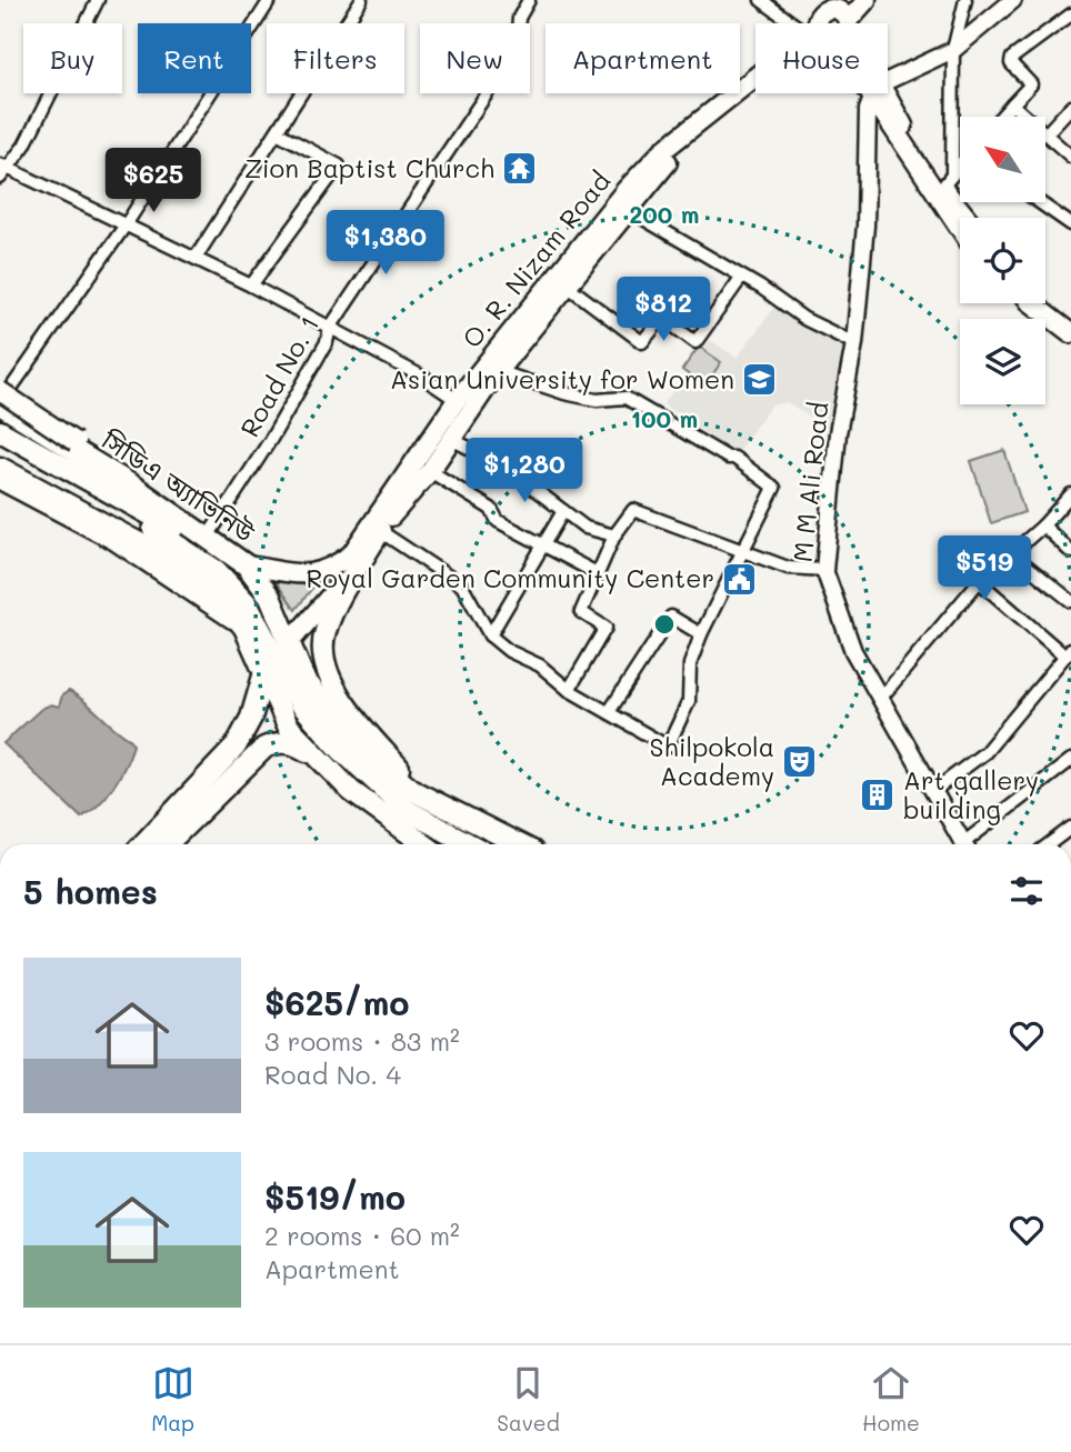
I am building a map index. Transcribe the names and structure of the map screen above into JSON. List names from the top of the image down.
{
  "streets": {
    "highway": ["সিডিএ অ্যাভিনিউ"],
    "main road": ["O. R. Nizam Road"],
    "street": ["Road No. 1", "M M Ali Road"]
  },
  "crossings": [
    ["O. R. Nizam Road", "সিডিএ অ্যাভিনিউ"],
    ["Road No. 1", "সিডিএ অ্যাভিনিউ"]
  ],
  "places": {
    "temple": ["Zion Baptist Church"],
    "school or university": ["Asian University for Women"],
    "public building": ["Royal Garden Community Center"],
    "theatre": ["Shilpokola Academy"],
    "building": ["Art gallery building"]
  },
  "north": "top left",
  "page": {
    "chip": [
      "Buy",
      "Rent",
      "Filters",
      "New",
      "Apartment",
      "House"
    ],
    "price": [
      "$625",
      "$1,380",
      "$812",
      "$1,280",
      "$519"
    ],
    "heading": "5 homes",
    "list": [
      {
        "name": "$625/mo",
        "note": "3 rooms · 83 m² · Road No. 4"
      },
      {
        "name": "$519/mo",
        "note": "2 rooms · 60 m² · Apartment"
      }
    ],
    "tabs": ["Map", "Saved", "Home"]
  },
  "rings": ["200 m", "100 m"]
}
